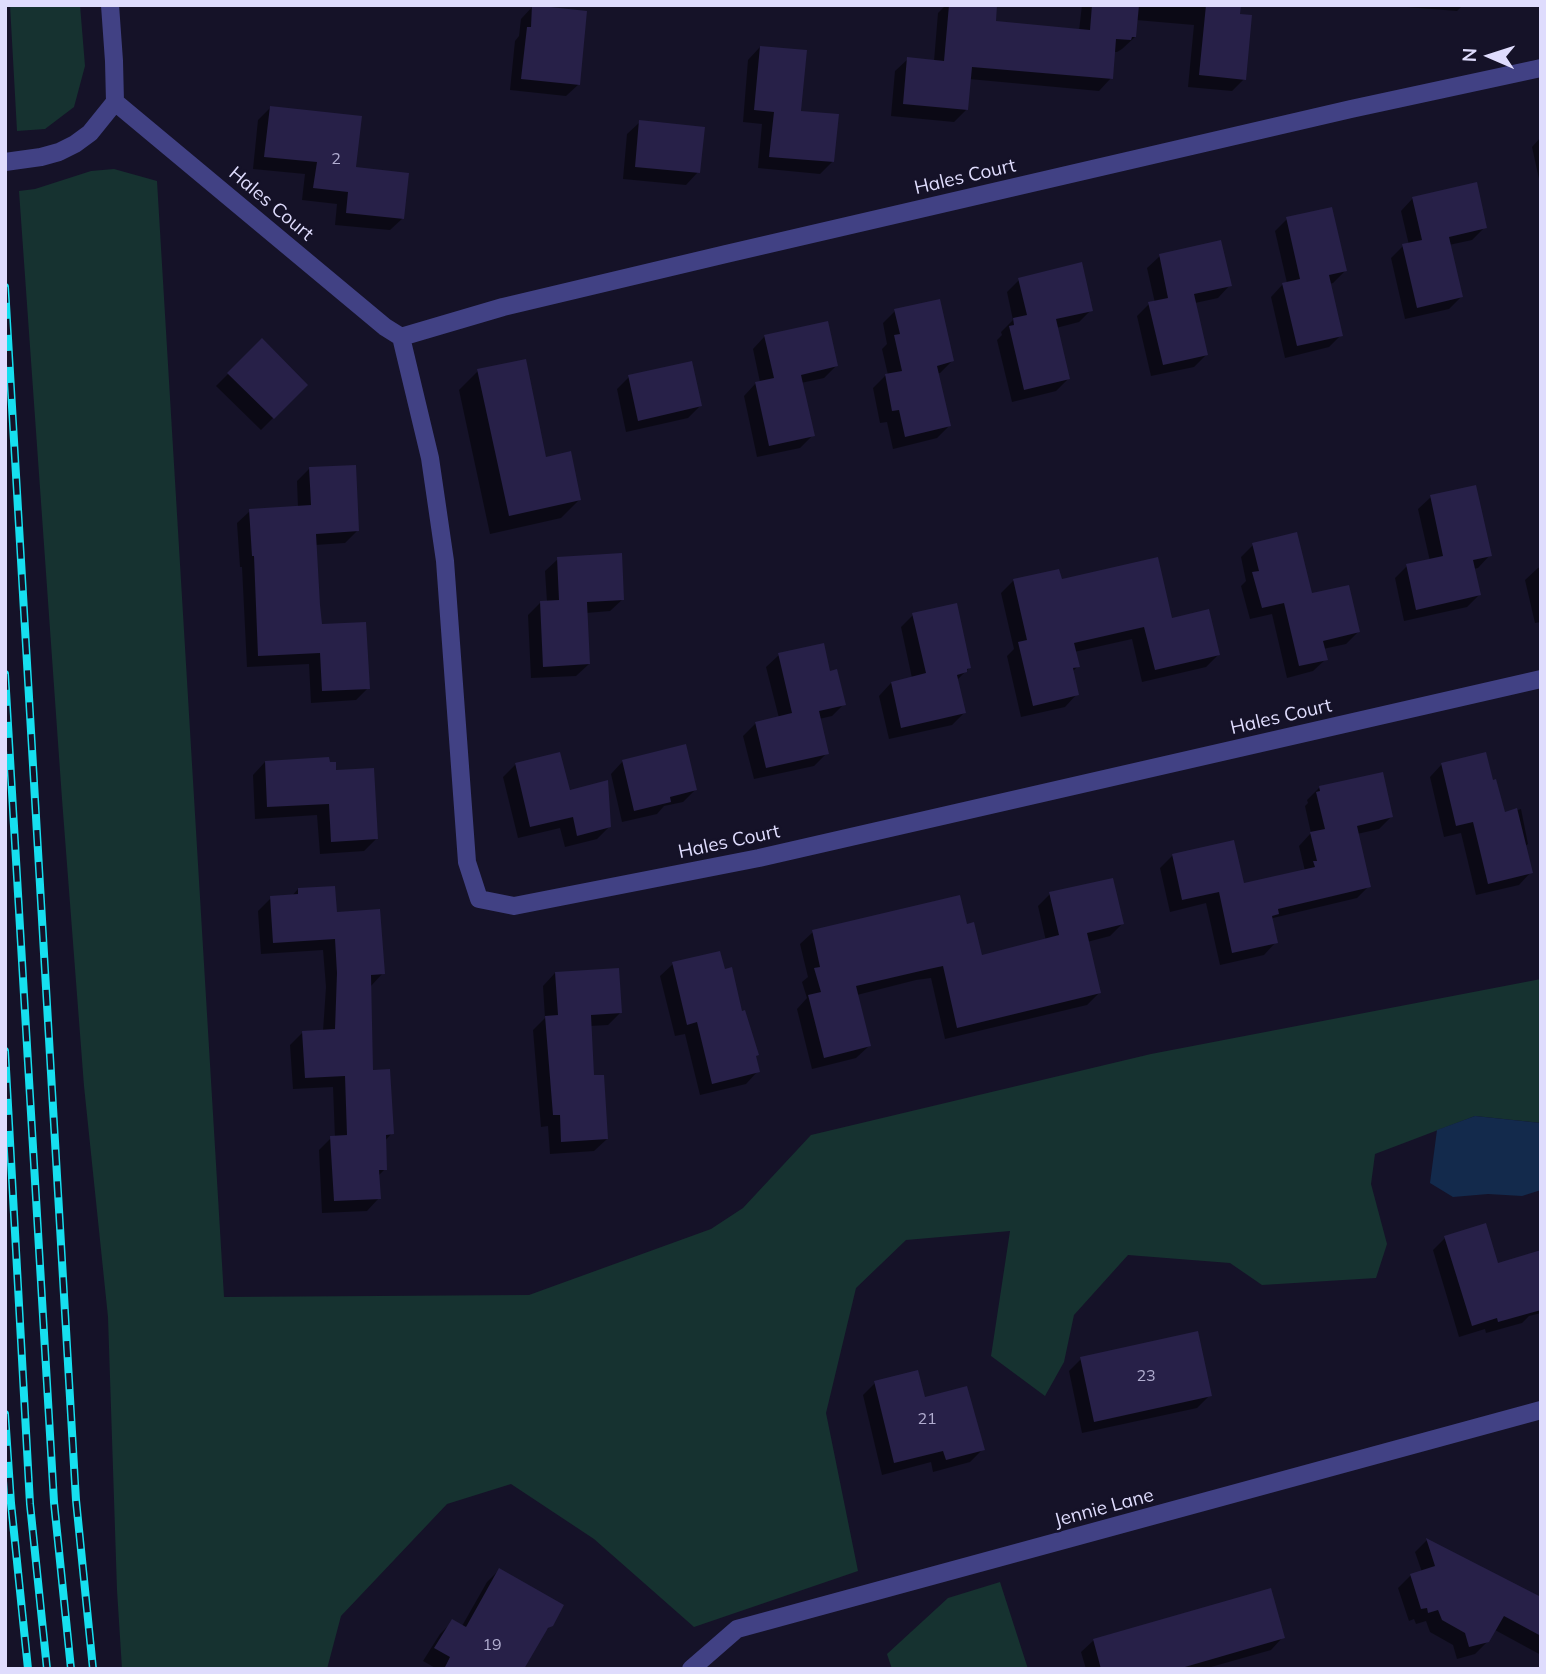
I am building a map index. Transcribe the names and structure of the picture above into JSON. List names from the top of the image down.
{
  "streets": {
    "street": ["Hales Court", "Jennie Lane"]
  },
  "house_numbers": [
    "2",
    "23",
    "21",
    "19"
  ],
  "north": "left"
}
